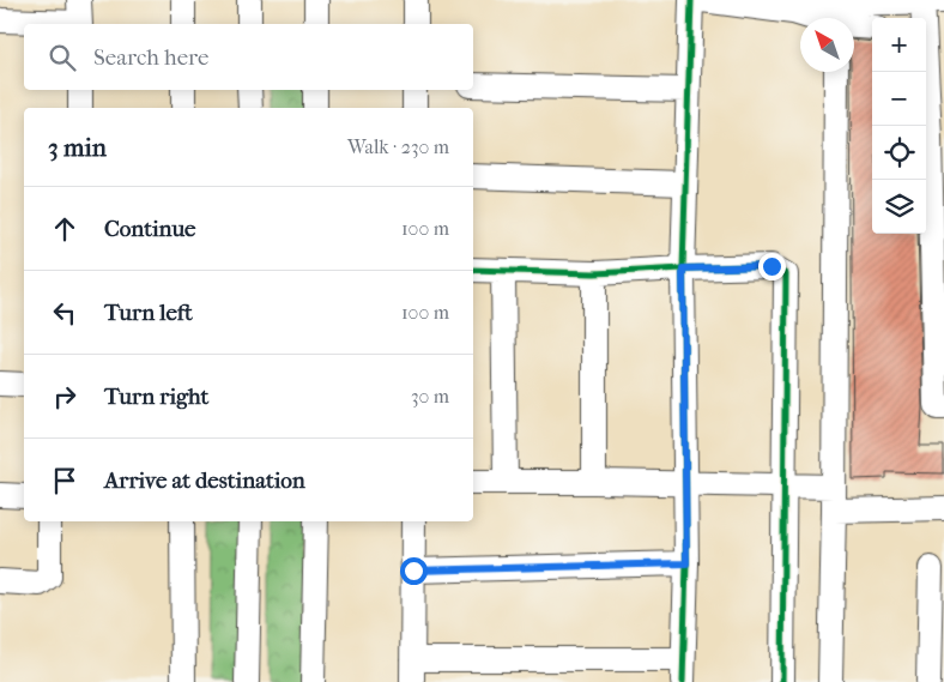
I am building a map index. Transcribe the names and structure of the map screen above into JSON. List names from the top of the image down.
{
  "north": "top left",
  "page": {
    "map_buttons": ["+", "−"],
    "search": "Search here",
    "heading": ["3 min", "Walk · 230 m"],
    "list": [
      ["Continue", "100 m"],
      ["Turn left", "100 m"],
      ["Turn right", "30 m"],
      "Arrive at destination"
    ]
  }
}
